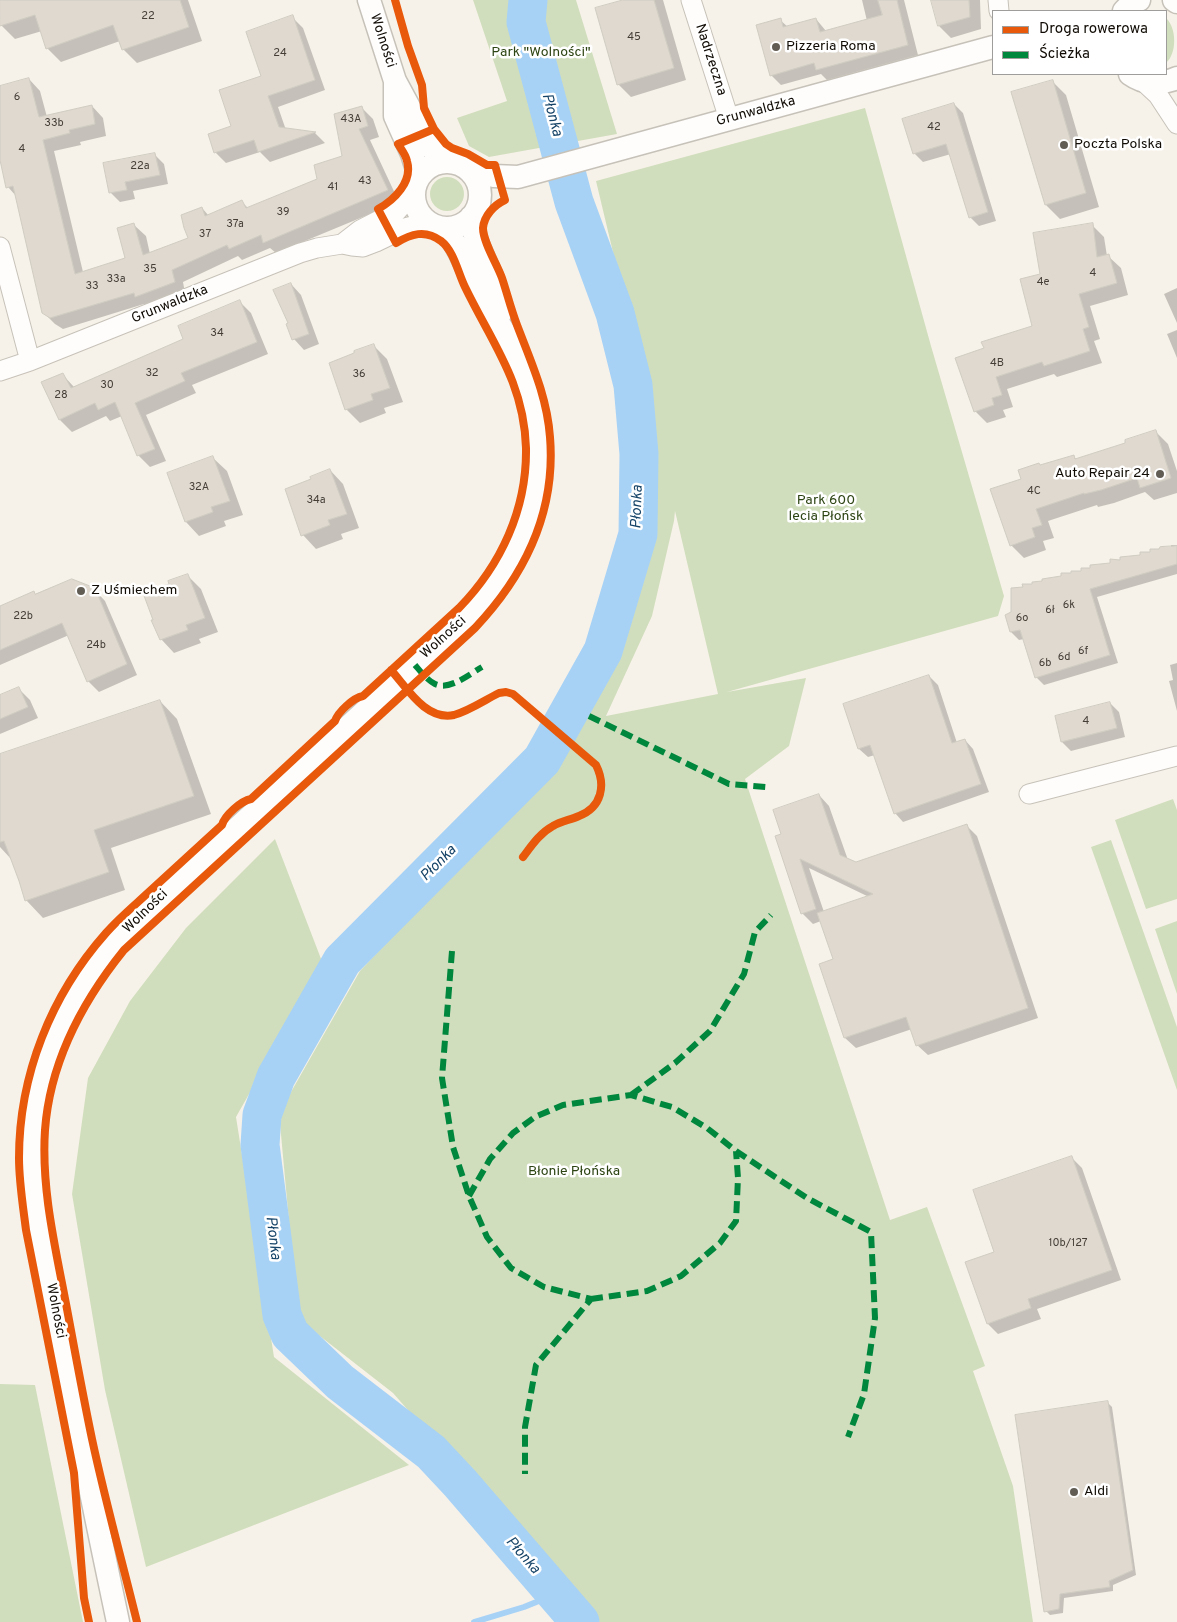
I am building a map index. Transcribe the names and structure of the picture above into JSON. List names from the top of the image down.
{
  "streets": {
    "street": ["Wolności", "Nadrzeczna", "Grunwaldzka"]
  },
  "crossings": [
    ["Wolności", "Grunwaldzka"],
    ["Nadrzeczna", "Grunwaldzka"]
  ],
  "water": ["Płonka"],
  "parks": ["Park \"Wolności\"", "Park 600 lecia Płońsk", "Błonie Płońska"],
  "places": [
    "Pizzeria Roma",
    "Poczta Polska",
    "Auto Repair 24",
    "Z Uśmiechem",
    "Aldi"
  ],
  "house_numbers": [
    "22",
    "45",
    "24",
    "6",
    "43A",
    "33b",
    "42",
    "4",
    "22a",
    "43",
    "41",
    "39",
    "37a",
    "37",
    "35",
    "4",
    "33a",
    "4e",
    "33",
    "34",
    "4B",
    "32",
    "36",
    "30",
    "28",
    "32A",
    "4C",
    "34a",
    "6k",
    "6ł",
    "22b",
    "6o",
    "24b",
    "6f",
    "6d",
    "6b",
    "4",
    "10b/127"
  ],
  "legend": ["Droga rowerowa", "Ścieżka"]
}
